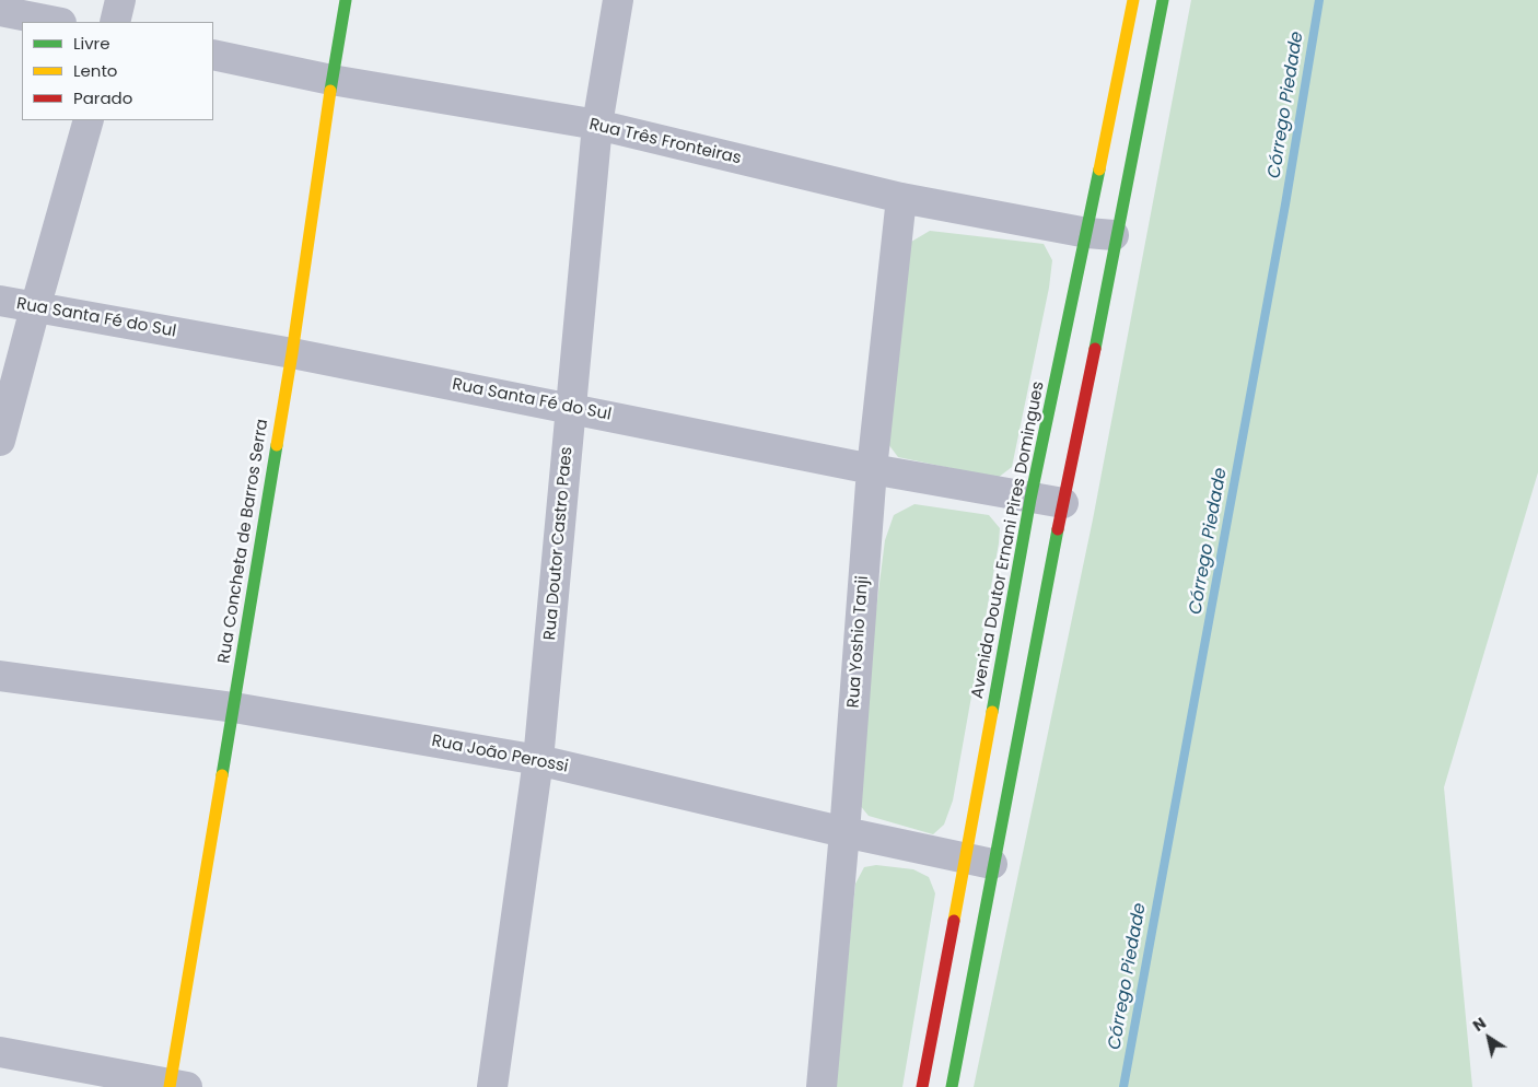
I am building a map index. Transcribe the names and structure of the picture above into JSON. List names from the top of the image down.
{
  "streets": {
    "main road": ["Avenida Doutor Ernani Pires Domingues", "Rua Concheta de Barros Serra"],
    "street": [
      "Rua Três Fronteiras",
      "Rua Santa Fé do Sul",
      "Rua Doutor Castro Paes",
      "Rua Yoshio Tanji",
      "Rua João Perossi"
    ]
  },
  "crossings": [
    ["Rua Três Fronteiras", "Avenida Doutor Ernani Pires Domingues"],
    ["Rua Três Fronteiras", "Rua Concheta de Barros Serra"],
    ["Rua Três Fronteiras", "Rua Doutor Castro Paes"],
    ["Rua Três Fronteiras", "Rua Yoshio Tanji"],
    ["Rua Santa Fé do Sul", "Avenida Doutor Ernani Pires Domingues"],
    ["Rua Santa Fé do Sul", "Rua Concheta de Barros Serra"],
    ["Rua Santa Fé do Sul", "Rua Doutor Castro Paes"],
    ["Rua Santa Fé do Sul", "Rua Yoshio Tanji"],
    ["Avenida Doutor Ernani Pires Domingues", "Rua João Perossi"],
    ["Rua Concheta de Barros Serra", "Rua João Perossi"],
    ["Rua Doutor Castro Paes", "Rua João Perossi"],
    ["Rua Yoshio Tanji", "Rua João Perossi"]
  ],
  "water": ["Córrego Piedade"],
  "legend": ["Livre", "Lento", "Parado"],
  "north": "top left"
}
